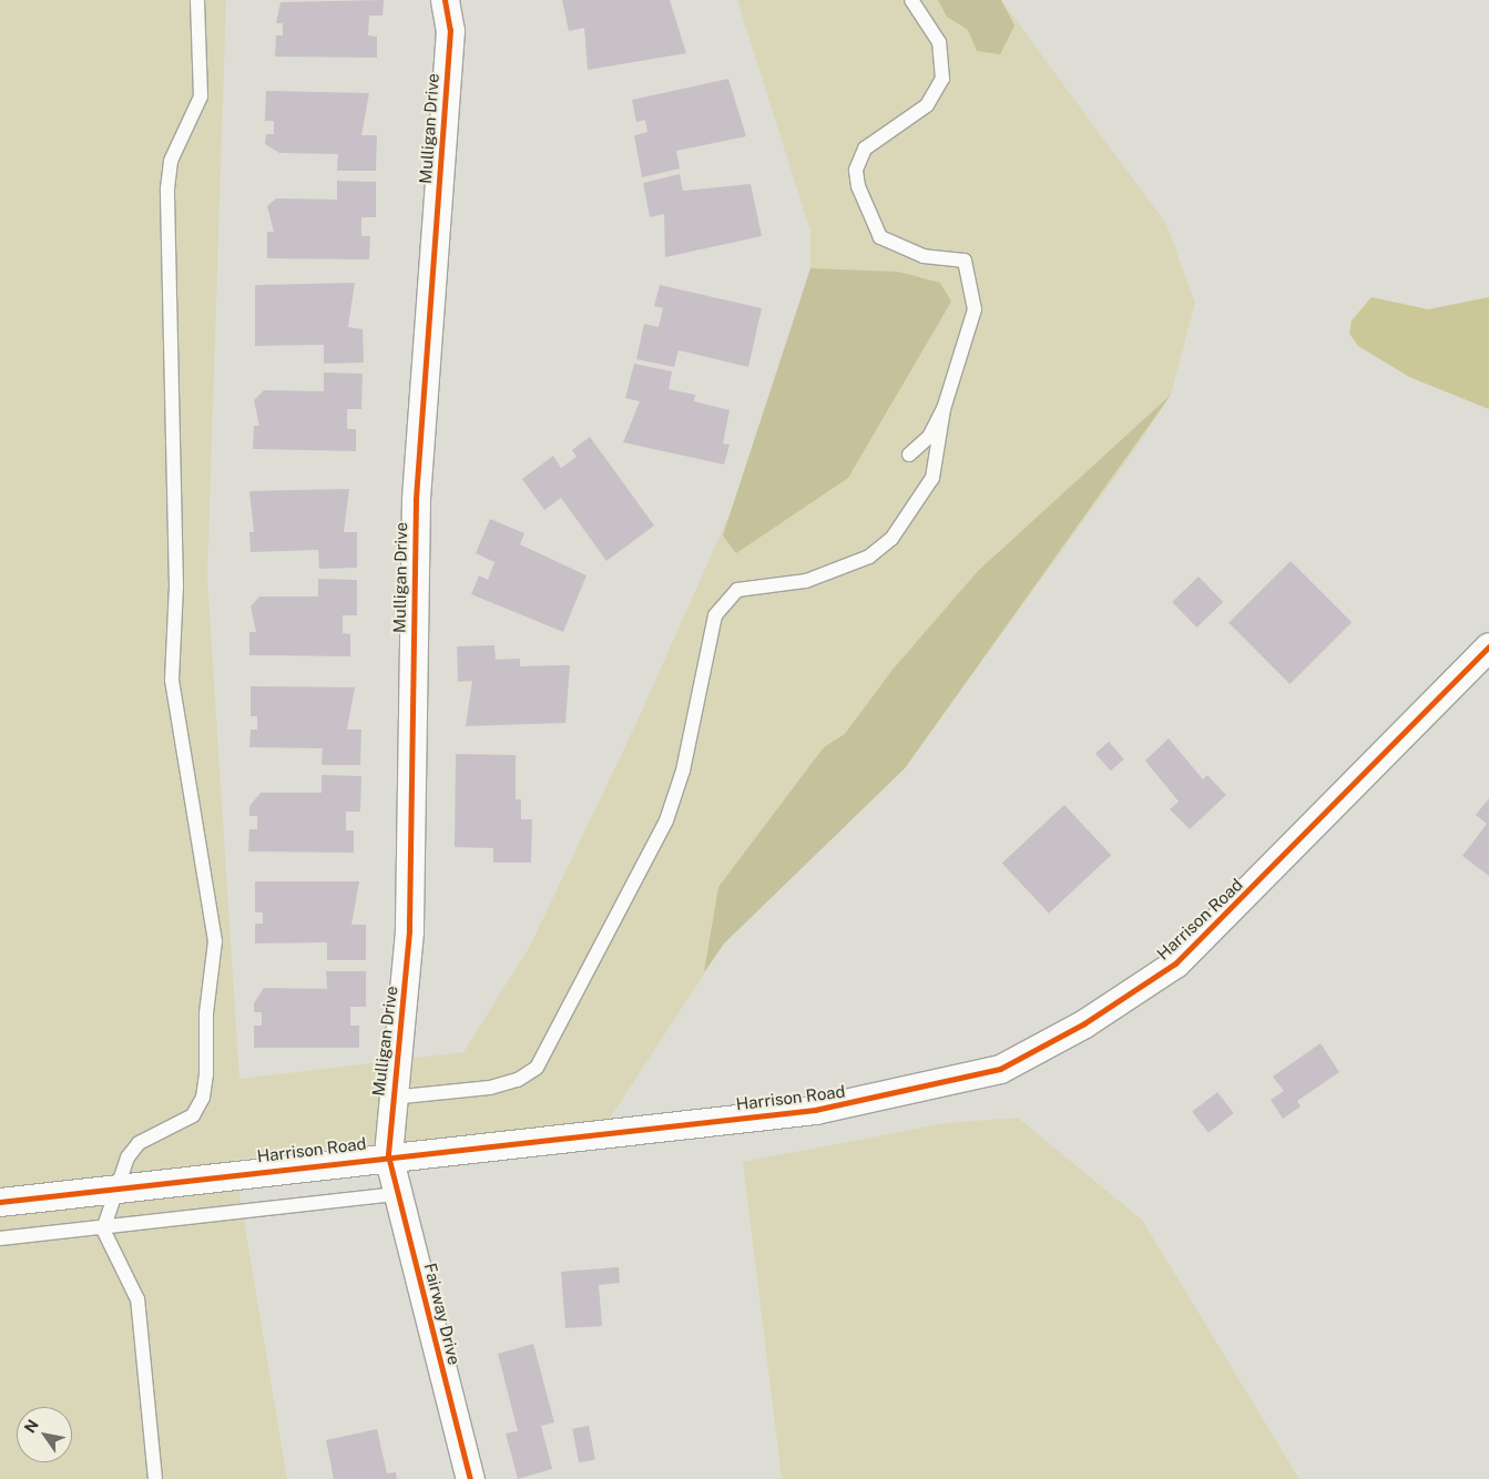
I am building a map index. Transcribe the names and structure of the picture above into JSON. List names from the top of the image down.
{
  "streets": {
    "street": ["Mulligan Drive", "Harrison Road", "Fairway Drive"]
  },
  "crossings": [
    ["Mulligan Drive", "Harrison Road"],
    ["Mulligan Drive", "Fairway Drive"],
    ["Harrison Road", "Fairway Drive"]
  ],
  "north": "top left"
}
